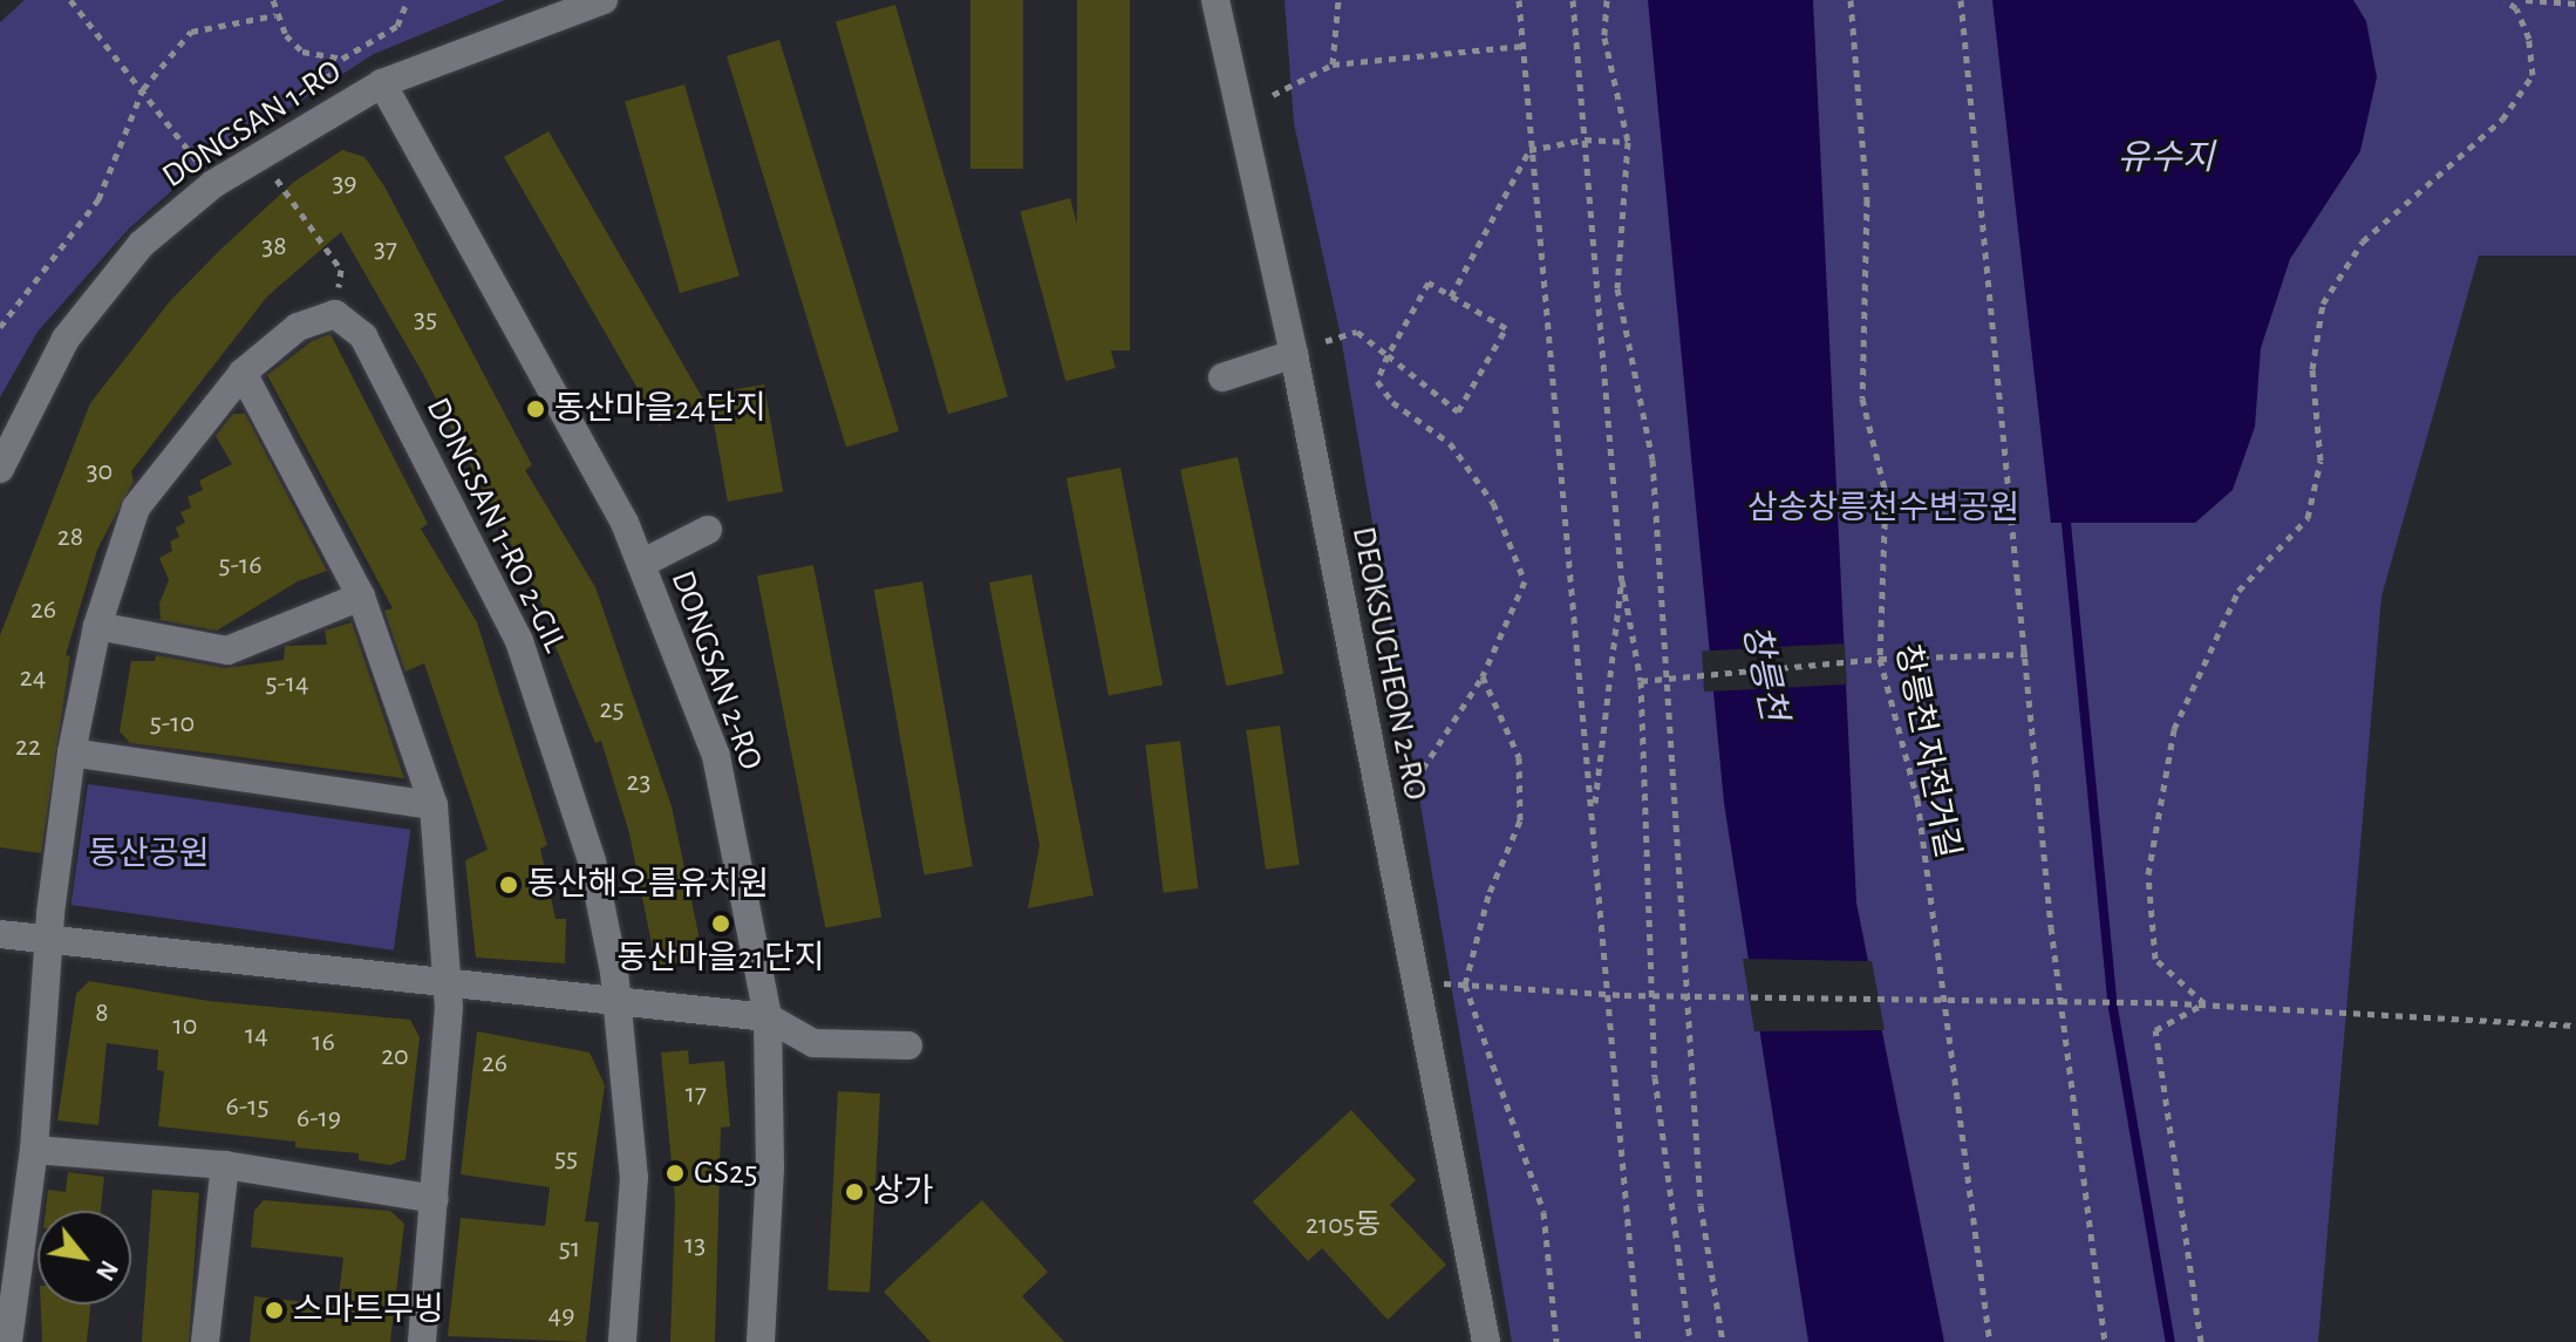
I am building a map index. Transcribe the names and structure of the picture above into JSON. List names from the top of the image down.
{
  "streets": {
    "street": [
      "DONGSAN 1-RO",
      "DONGSAN 1-RO 2-GIL",
      "DEOKSUCHEON 2-RO",
      "DONGSAN 2-RO"
    ],
    "path": ["창릉천 자전거길"]
  },
  "crossings": [
    ["DONGSAN 1-RO", "DONGSAN 2-RO"]
  ],
  "water": ["유수지", "창릉천"],
  "parks": ["삼송창릉천수변공원", "동산공원"],
  "places": [
    "동산마을24단지",
    "동산해오름유치원",
    "동산마을21단지",
    "GS25",
    "상가",
    "스마트무빙"
  ],
  "house_numbers": [
    "39",
    "38",
    "37",
    "35",
    "30",
    "28",
    "5-16",
    "26",
    "24",
    "5-14",
    "25",
    "5-10",
    "22",
    "23",
    "8",
    "10",
    "14",
    "16",
    "20",
    "26",
    "17",
    "6-15",
    "6-19",
    "55",
    "2105동",
    "13",
    "51",
    "49"
  ],
  "north": "bottom right"
}
